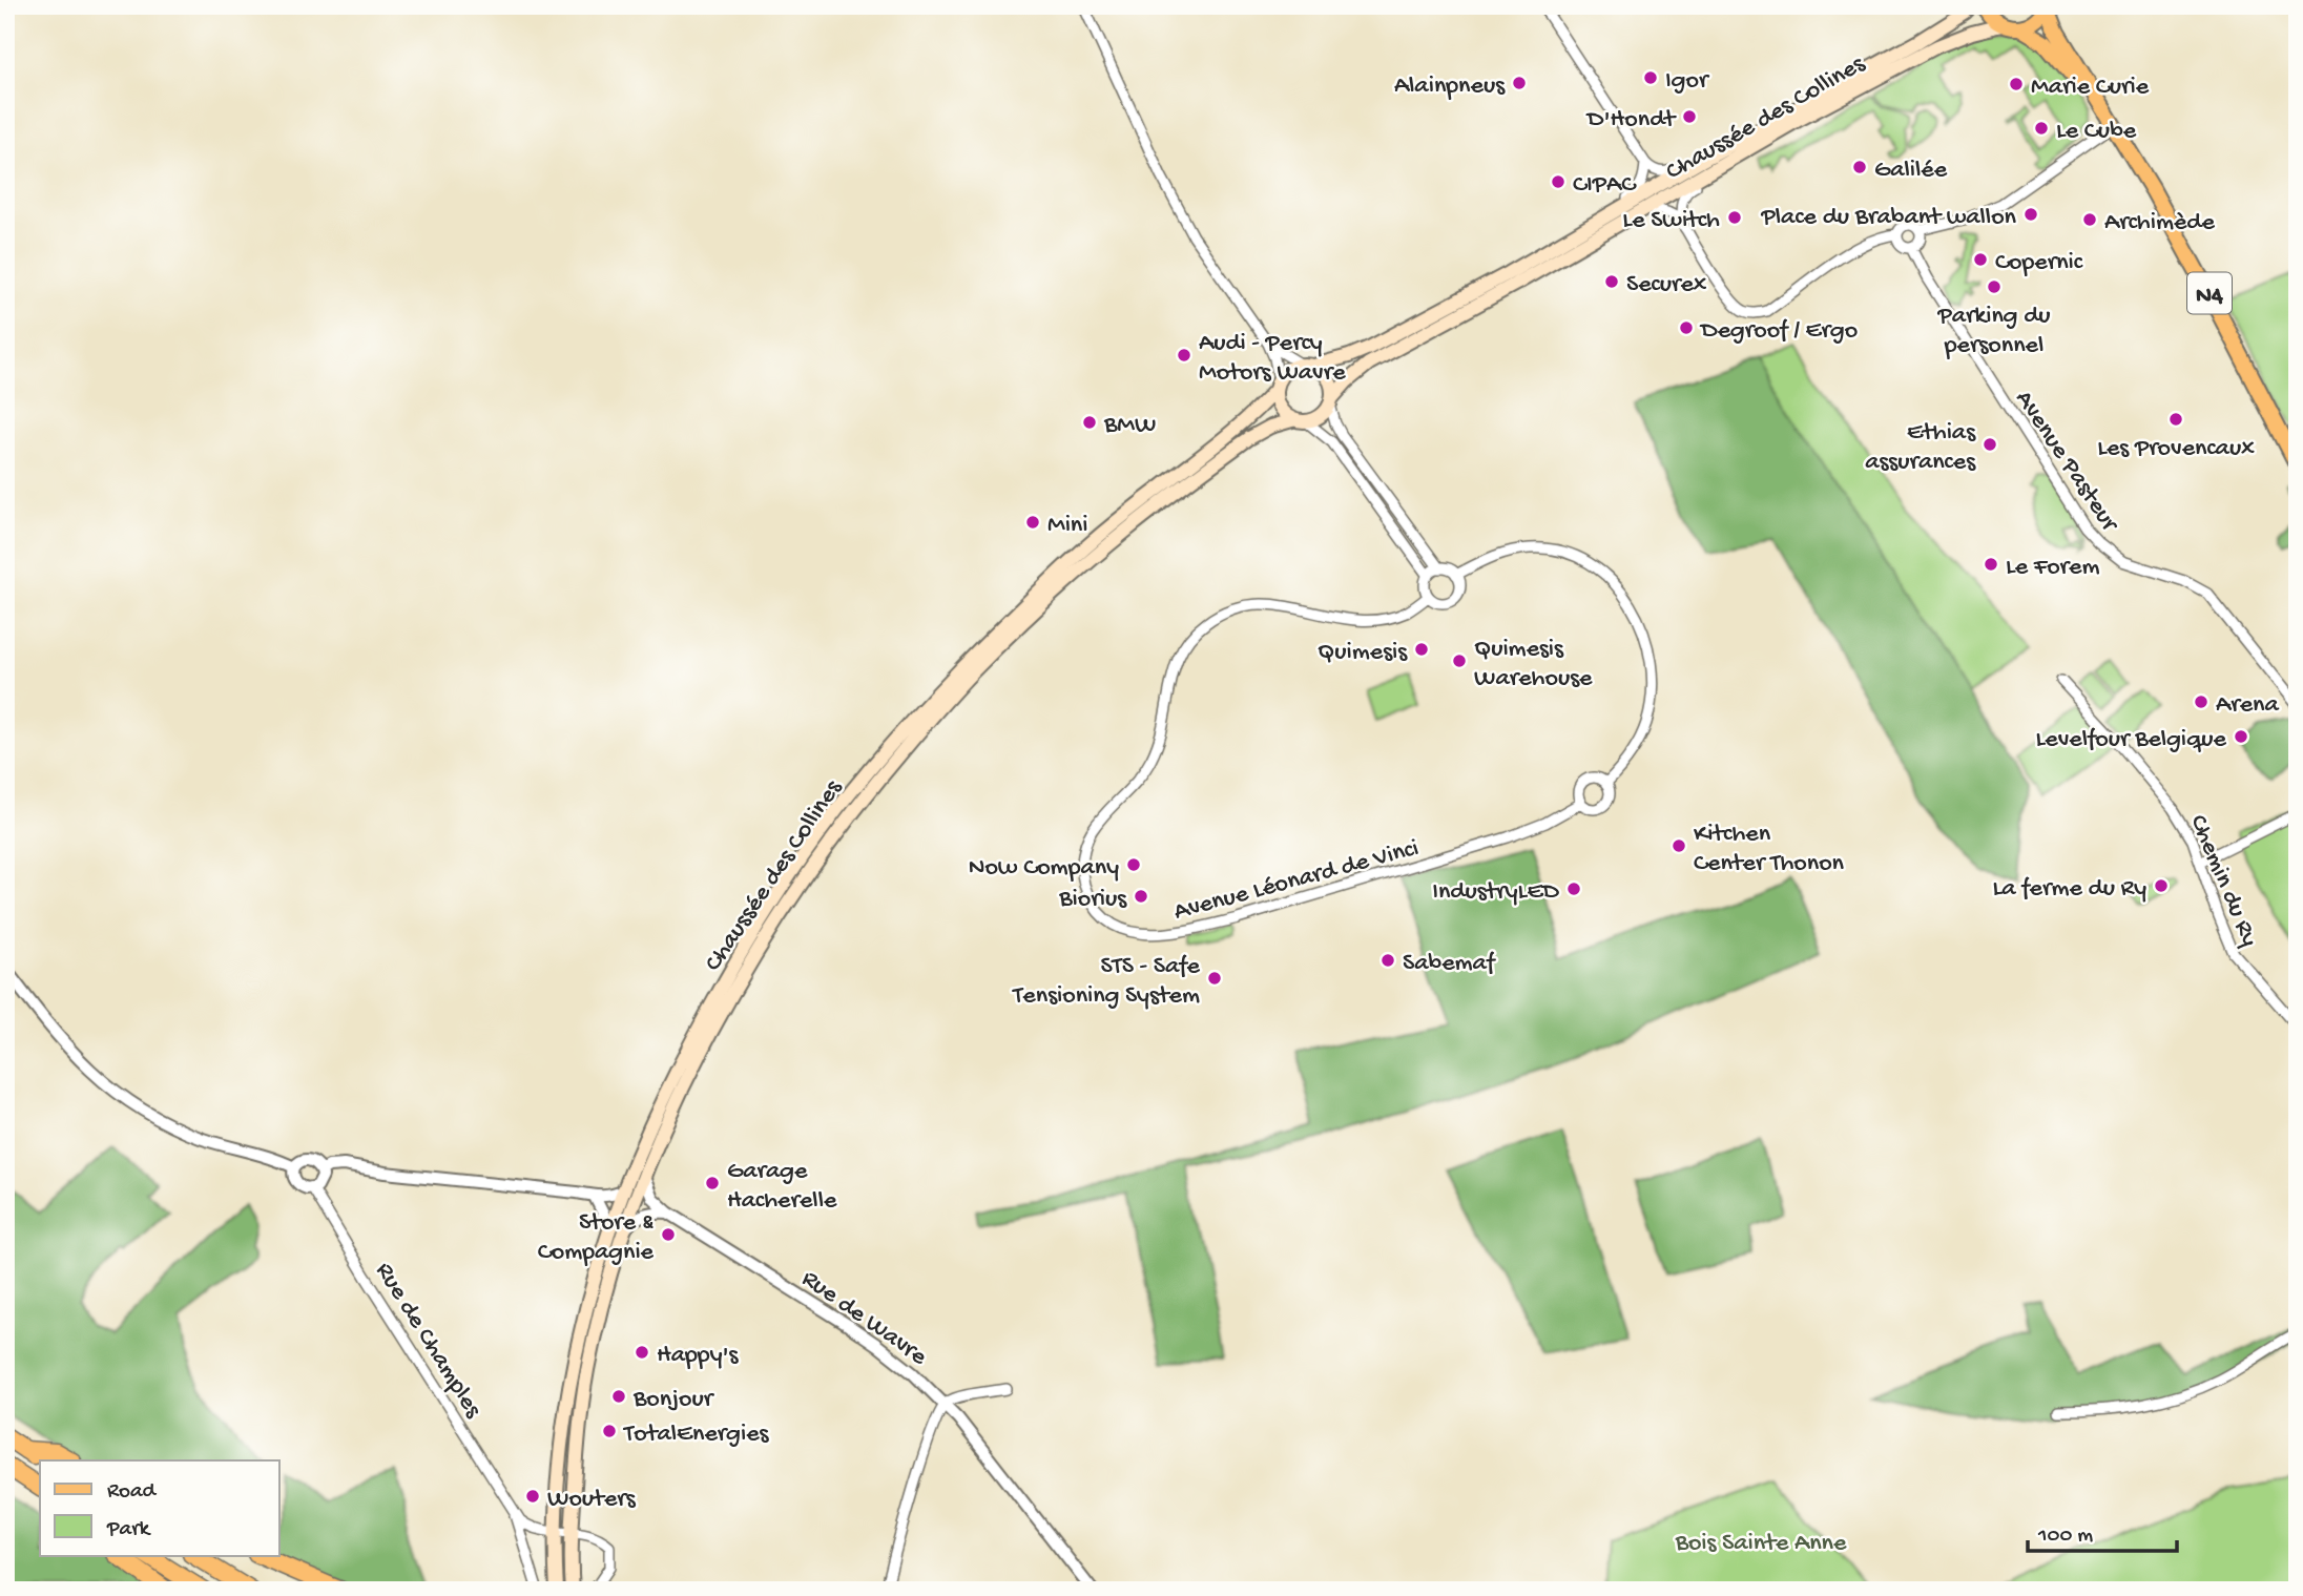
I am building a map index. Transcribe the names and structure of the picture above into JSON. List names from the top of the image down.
{
  "streets": {
    "main road": ["Chaussée des Collines", "N4"],
    "street": [
      "Avenue Pasteur",
      "Avenue Léonard de Vinci",
      "Chemin du Ry",
      "Rue de Wavre",
      "Rue de Champles"
    ]
  },
  "crossings": [
    ["Chaussée des Collines", "N4"],
    ["Chaussée des Collines", "Rue de Wavre"],
    ["Chaussée des Collines", "Rue de Champles"]
  ],
  "parks": ["Bois Sainte Anne"],
  "places": [
    "Igor",
    "Alainpneus",
    "Marie Curie",
    "D'Hondt",
    "Le Cube",
    "Galilée",
    "CIPAC",
    "Place du Brabant wallon",
    "Le Switch",
    "Archimède",
    "Copernic",
    "Securex",
    "Parking du personnel",
    "Degroof / Ergo",
    "Audi - Percy Motors Wavre",
    "Les Provencaux",
    "BMW",
    "Ethias assurances",
    "Mini",
    "Le Forem",
    "Quimesis",
    "Quimesis Warehouse",
    "Arena",
    "Levelfour Belgique",
    "Kitchen Center Thonon",
    "Now Company",
    "La ferme du Ry",
    "IndustryLED",
    "Biorius",
    "Sabemaf",
    "STS - Safe Tensioning System",
    "Garage Hacherelle",
    "Store & Compagnie",
    "Happy's",
    "Bonjour",
    "TotalEnergies",
    "Wouters"
  ],
  "legend": ["Road", "Park"],
  "scale_bar": "100 m"
}
